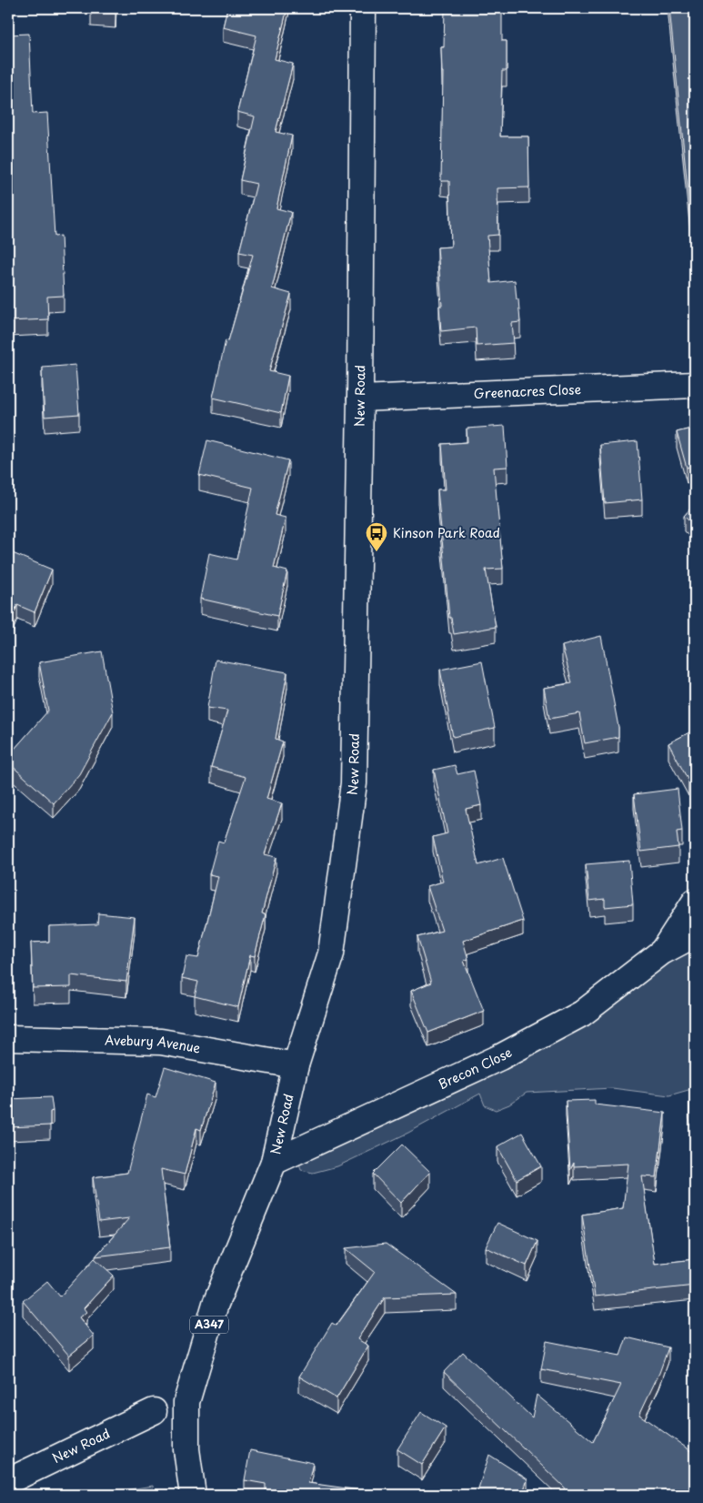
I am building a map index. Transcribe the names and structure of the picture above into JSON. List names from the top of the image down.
{
  "streets": {
    "main road": [
      "Greenacres Close",
      "New Road",
      "Avebury Avenue",
      "Brecon Close",
      "A347"
    ]
  },
  "crossings": [
    ["Greenacres Close", "New Road"],
    ["New Road", "Avebury Avenue"],
    ["New Road", "Brecon Close"]
  ],
  "places": {
    "bus stop": ["Kinson Park Road"]
  }
}
